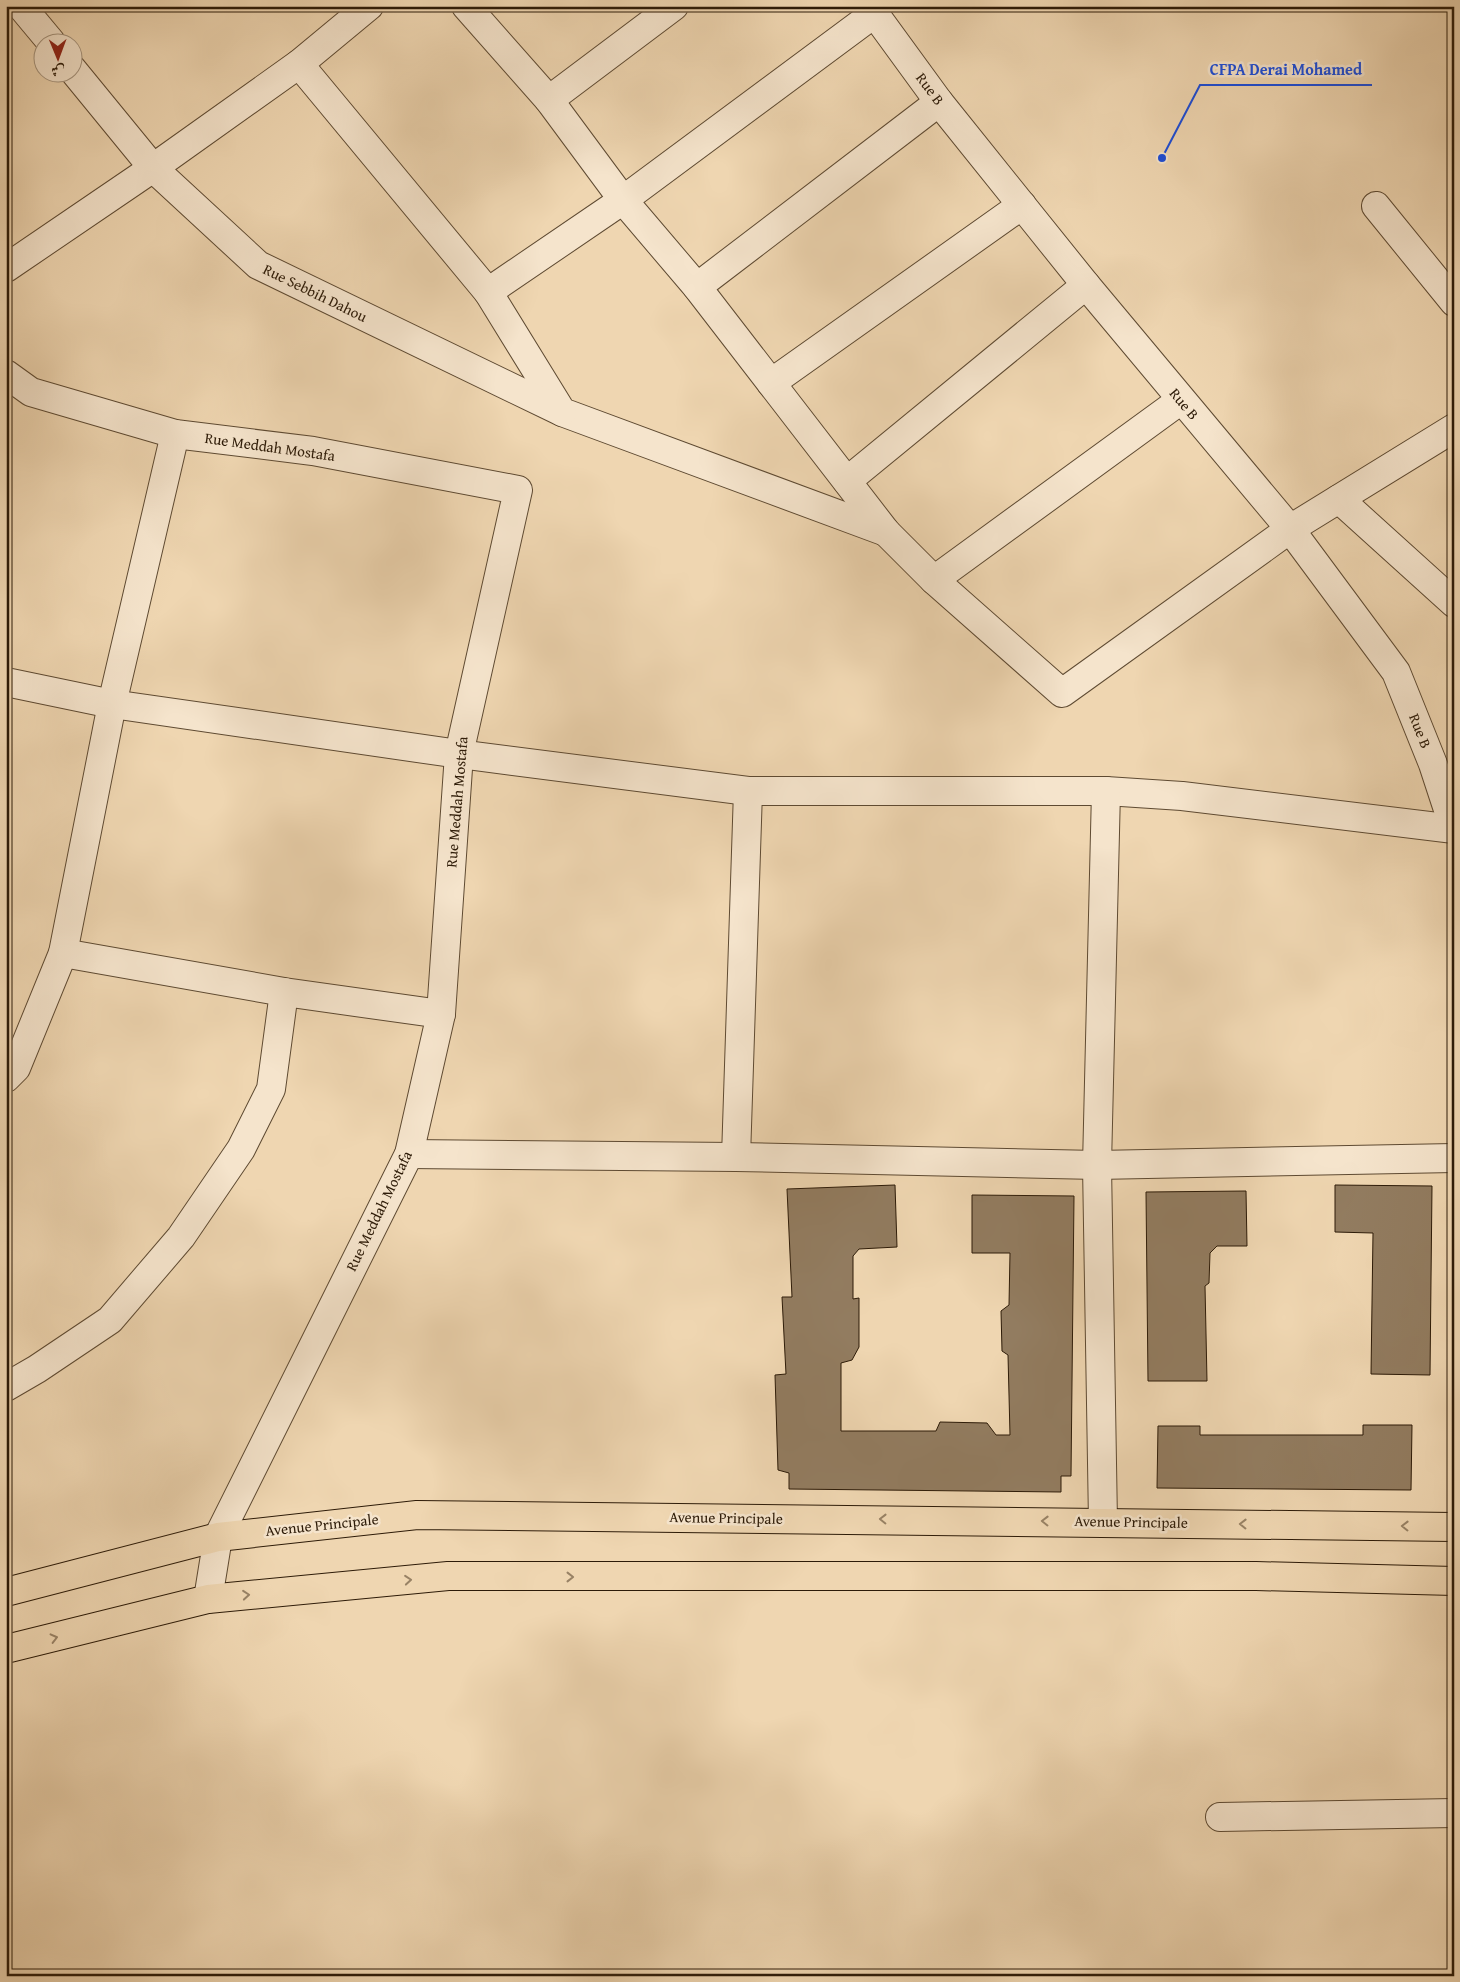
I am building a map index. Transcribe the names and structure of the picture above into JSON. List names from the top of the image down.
{
  "streets": {
    "main road": ["Avenue Principale"],
    "street": ["Rue B", "Rue Sebbih Dahou", "Rue Meddah Mostafa"]
  },
  "crossings": [
    ["Rue Meddah Mostafa", "Avenue Principale"]
  ],
  "places": ["CFPA Derai Mohamed"],
  "north": "bottom"
}
